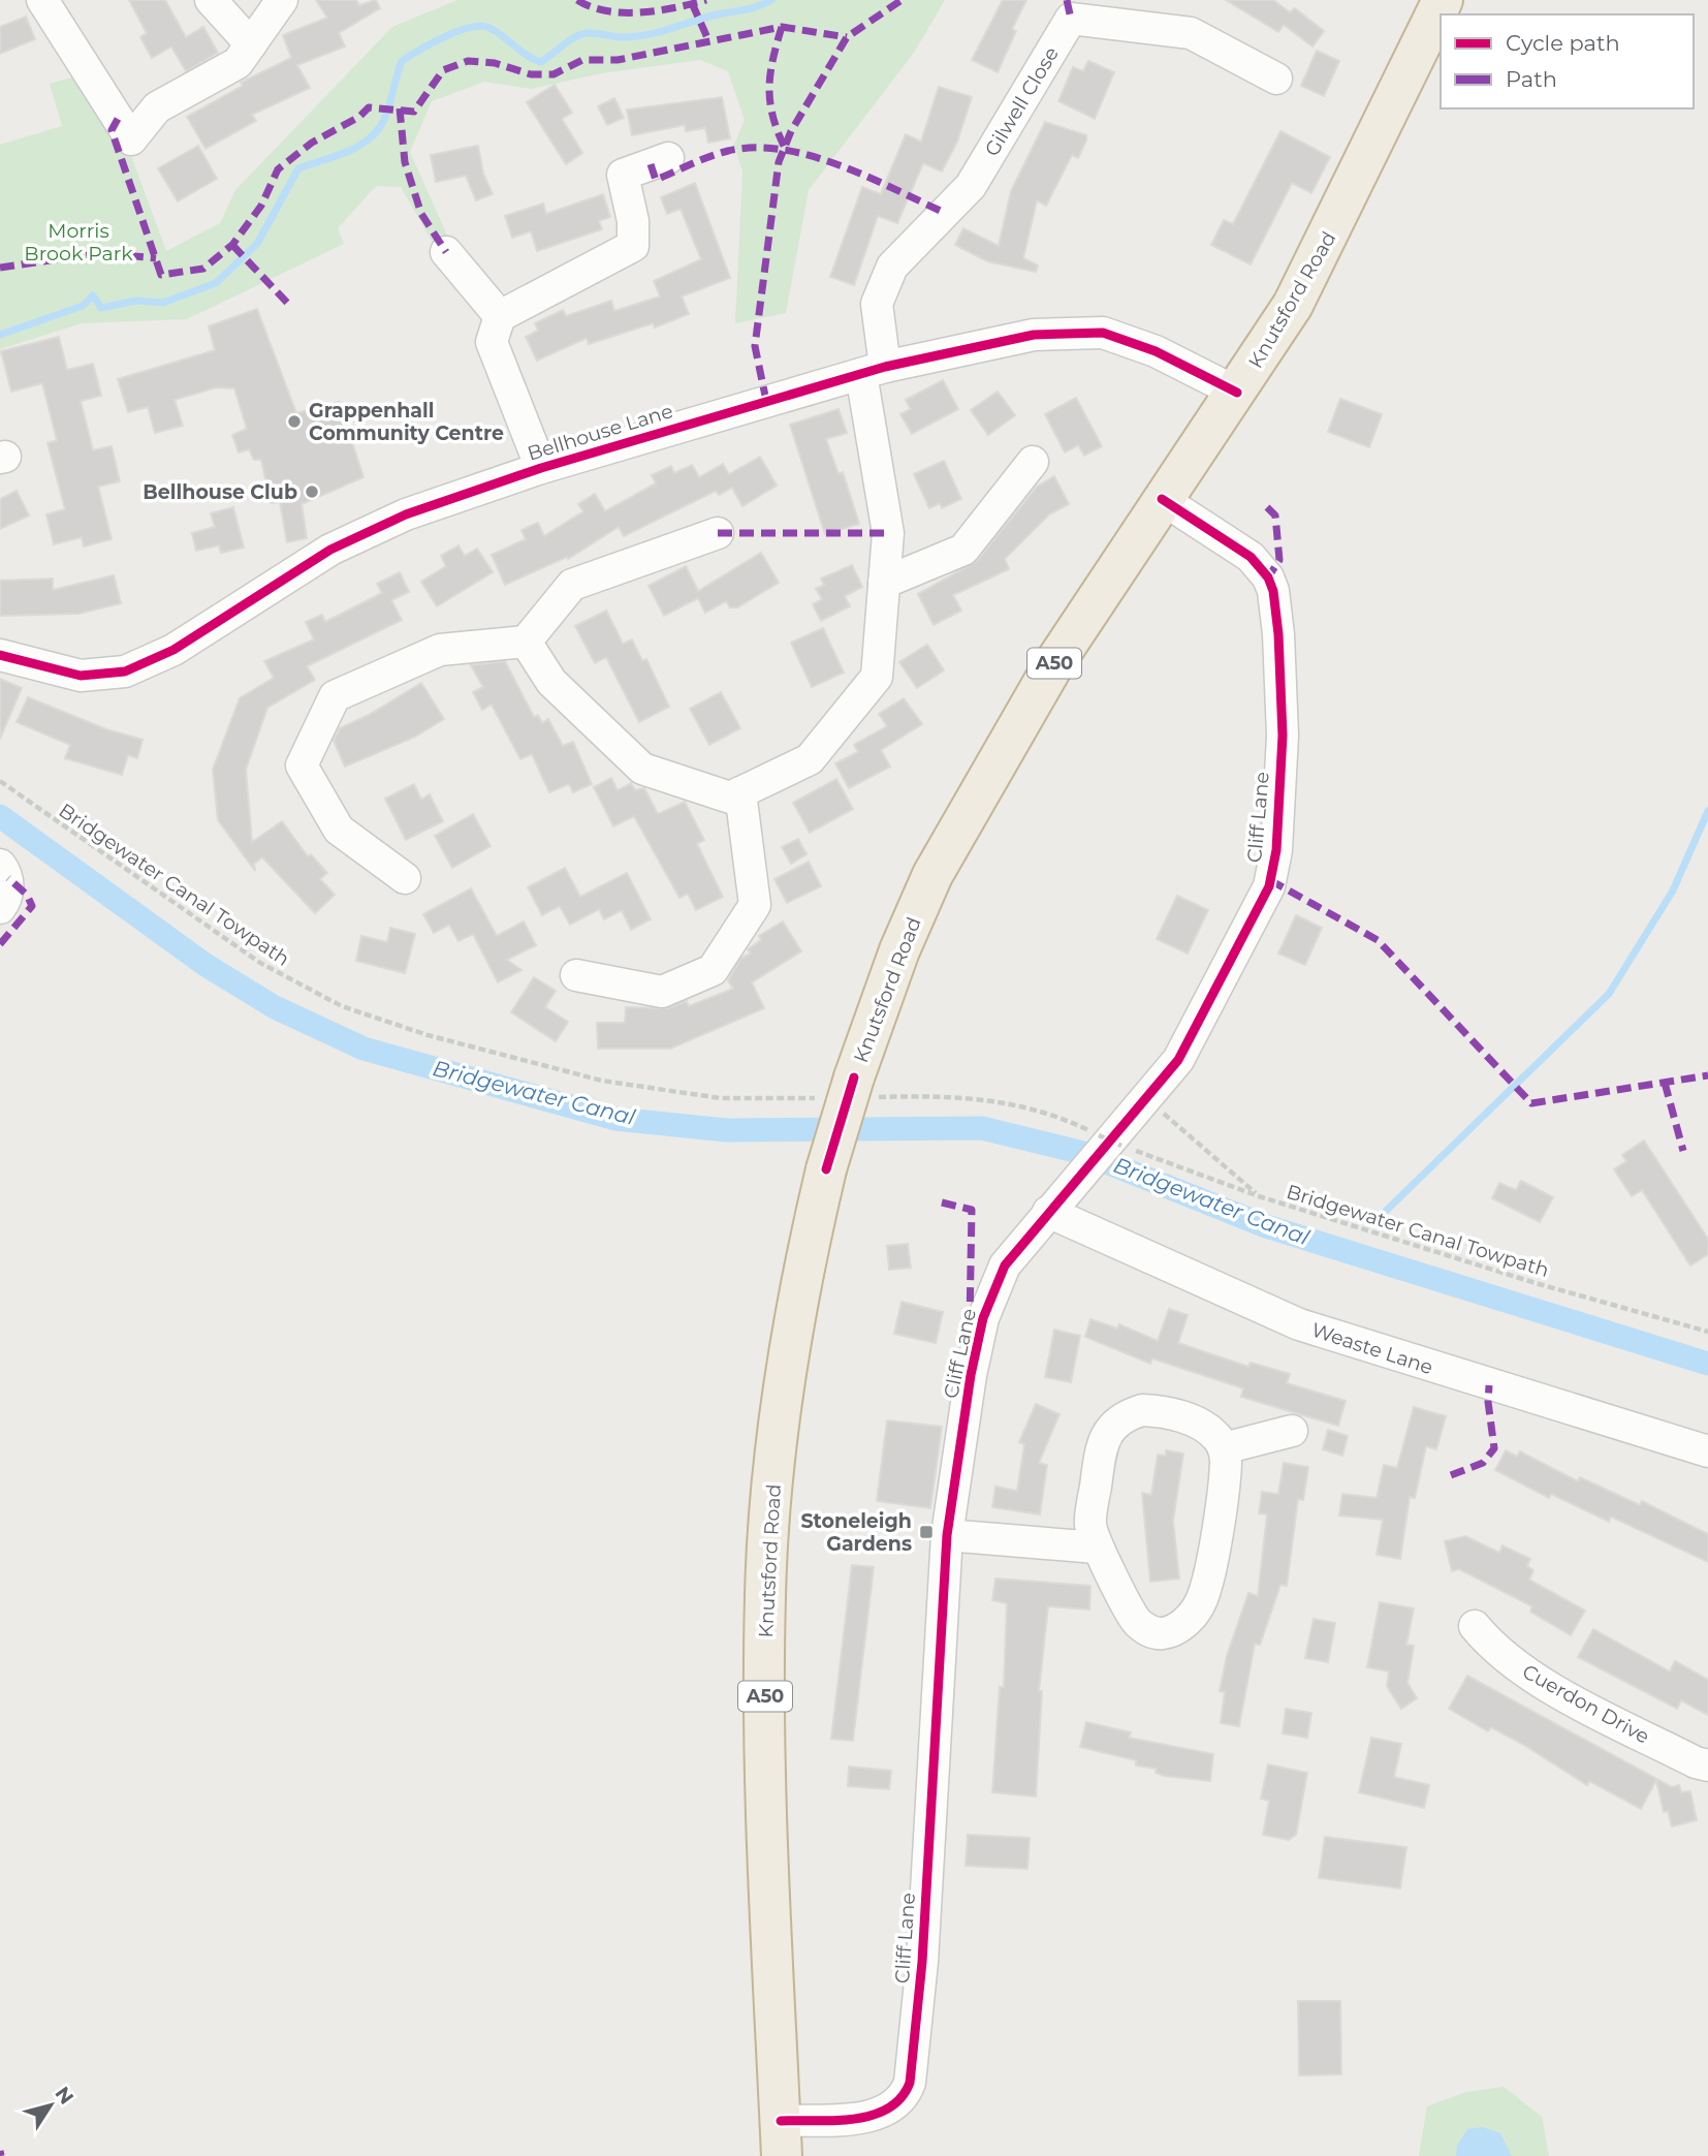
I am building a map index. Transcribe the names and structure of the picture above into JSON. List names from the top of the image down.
{
  "streets": {
    "highway": ["Knutsford Road", "A50"],
    "street": [
      "Gilwell Close",
      "Bellhouse Lane",
      "Cliff Lane",
      "Weaste Lane",
      "Cuerdon Drive"
    ],
    "path": ["Bridgewater Canal Towpath"]
  },
  "crossings": [
    ["Gilwell Close", "Bellhouse Lane"],
    ["Knutsford Road", "Bellhouse Lane"],
    ["Knutsford Road", "Cliff Lane"],
    ["Knutsford Road", "Bridgewater Canal Towpath"],
    ["Cliff Lane", "Weaste Lane"]
  ],
  "water": ["Bridgewater Canal"],
  "parks": ["Morris Brook Park"],
  "places": {
    "other": ["Grappenhall Community Centre", "Bellhouse Club"],
    "transit": ["Stoneleigh Gardens"]
  },
  "legend": ["Cycle path", "Path"],
  "north": "top right"
}
